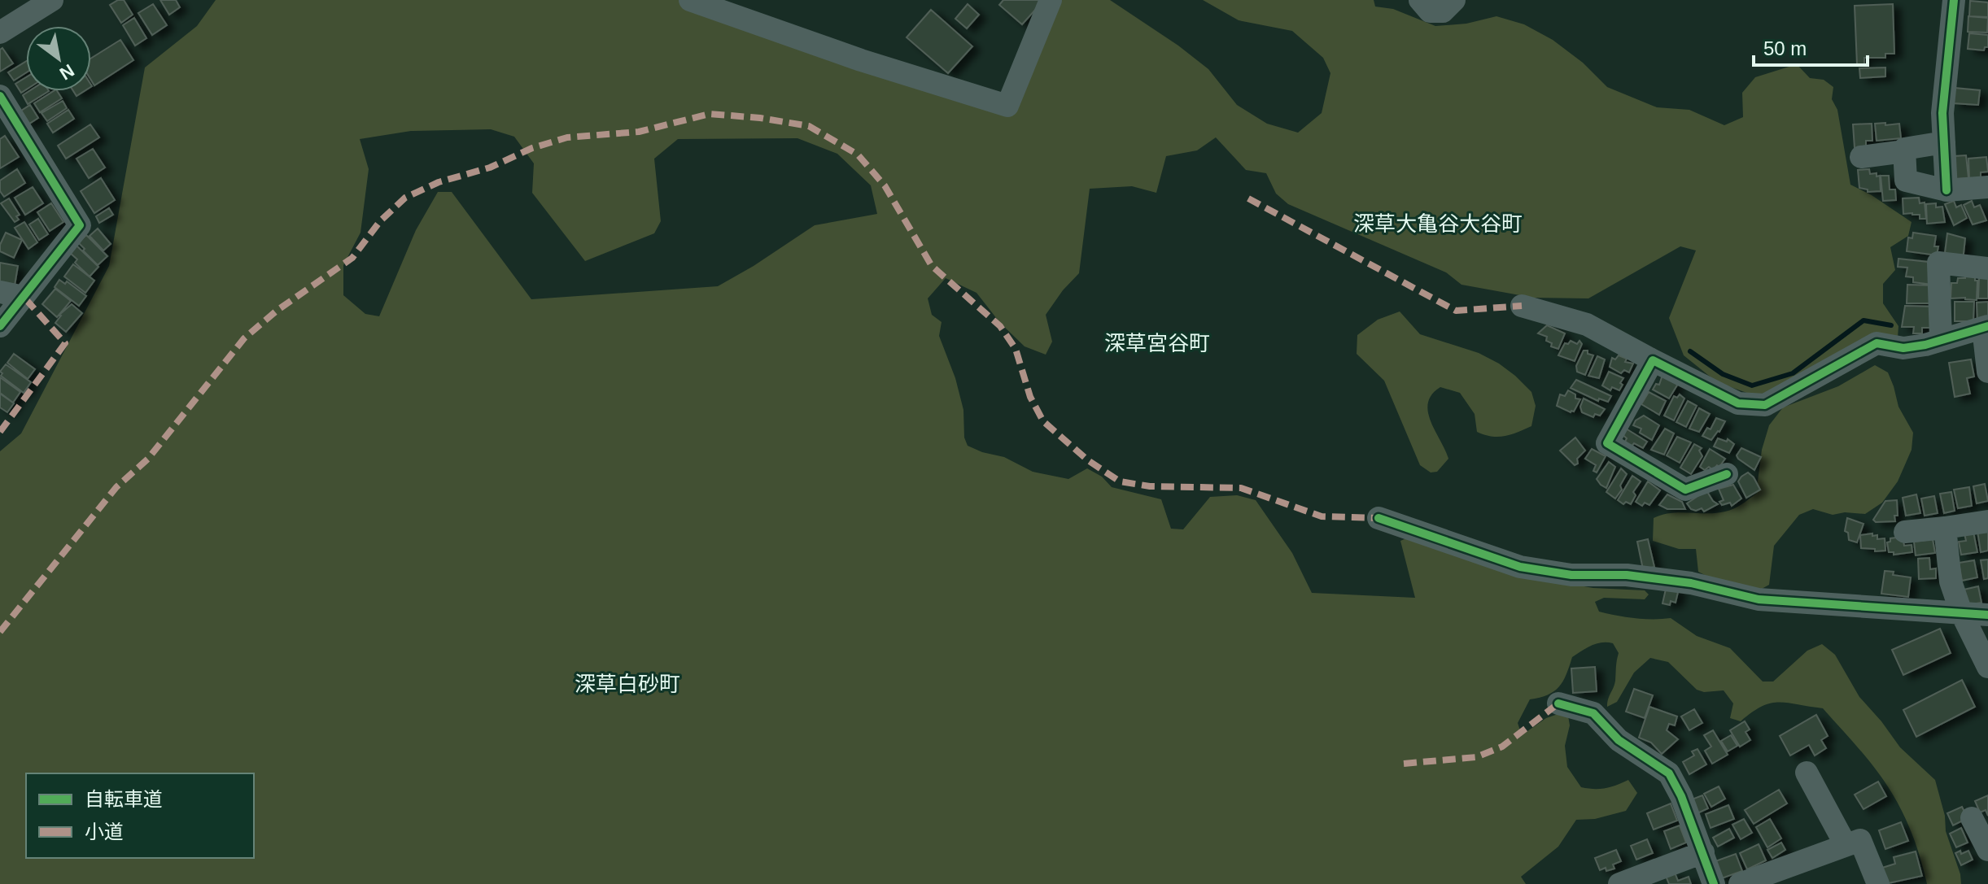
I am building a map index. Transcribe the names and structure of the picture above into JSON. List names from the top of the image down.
{
  "districts": ["深草大亀谷大谷町", "深草宮谷町", "深草白砂町"],
  "legend": ["自転車道", "小道"],
  "scale_bar": "50 m",
  "north": "bottom right"
}
